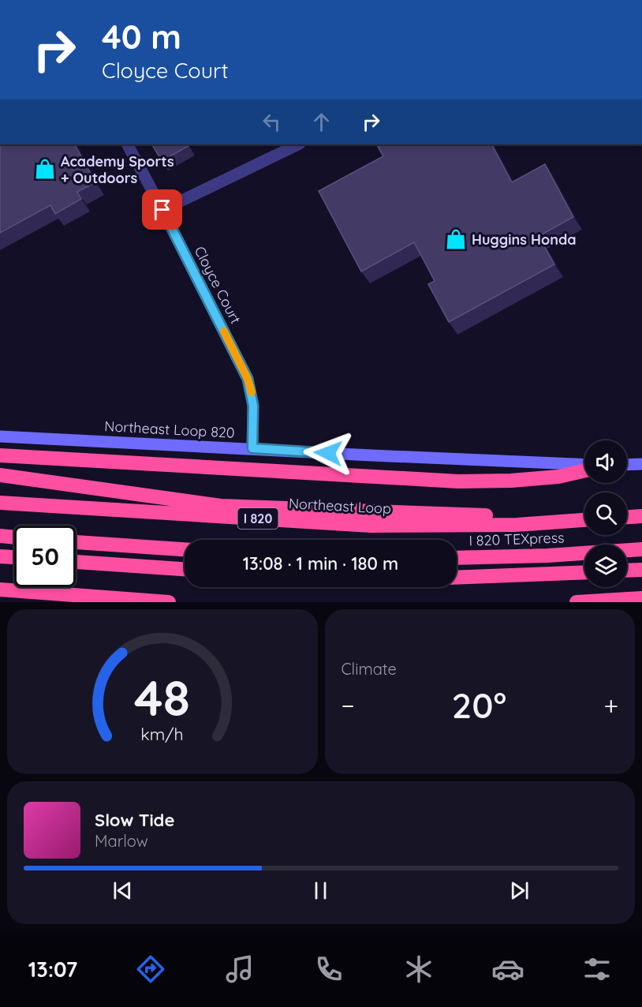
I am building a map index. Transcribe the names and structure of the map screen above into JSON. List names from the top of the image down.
{
  "streets": {
    "highway": ["Northeast Loop", "I 820", "I 820 TEXpress"],
    "main road": ["Northeast Loop 820"],
    "street": ["Cloyce Court"]
  },
  "crossings": [
    ["Cloyce Court", "Northeast Loop 820"]
  ],
  "places": {
    "shop": ["Academy Sports + Outdoors", "Huggins Honda"]
  },
  "page": {
    "turn": ["40 m", "Cloyce Court"],
    "limit": "50",
    "trip": "13:08 · 1 min · 180 m",
    "tile": "Climate",
    "heat": ["−", "20°", "+"],
    "song": ["Slow Tide", "Marlow"],
    "tabs": "13:07",
    "gauge": ["48", "km/h"]
  }
}
